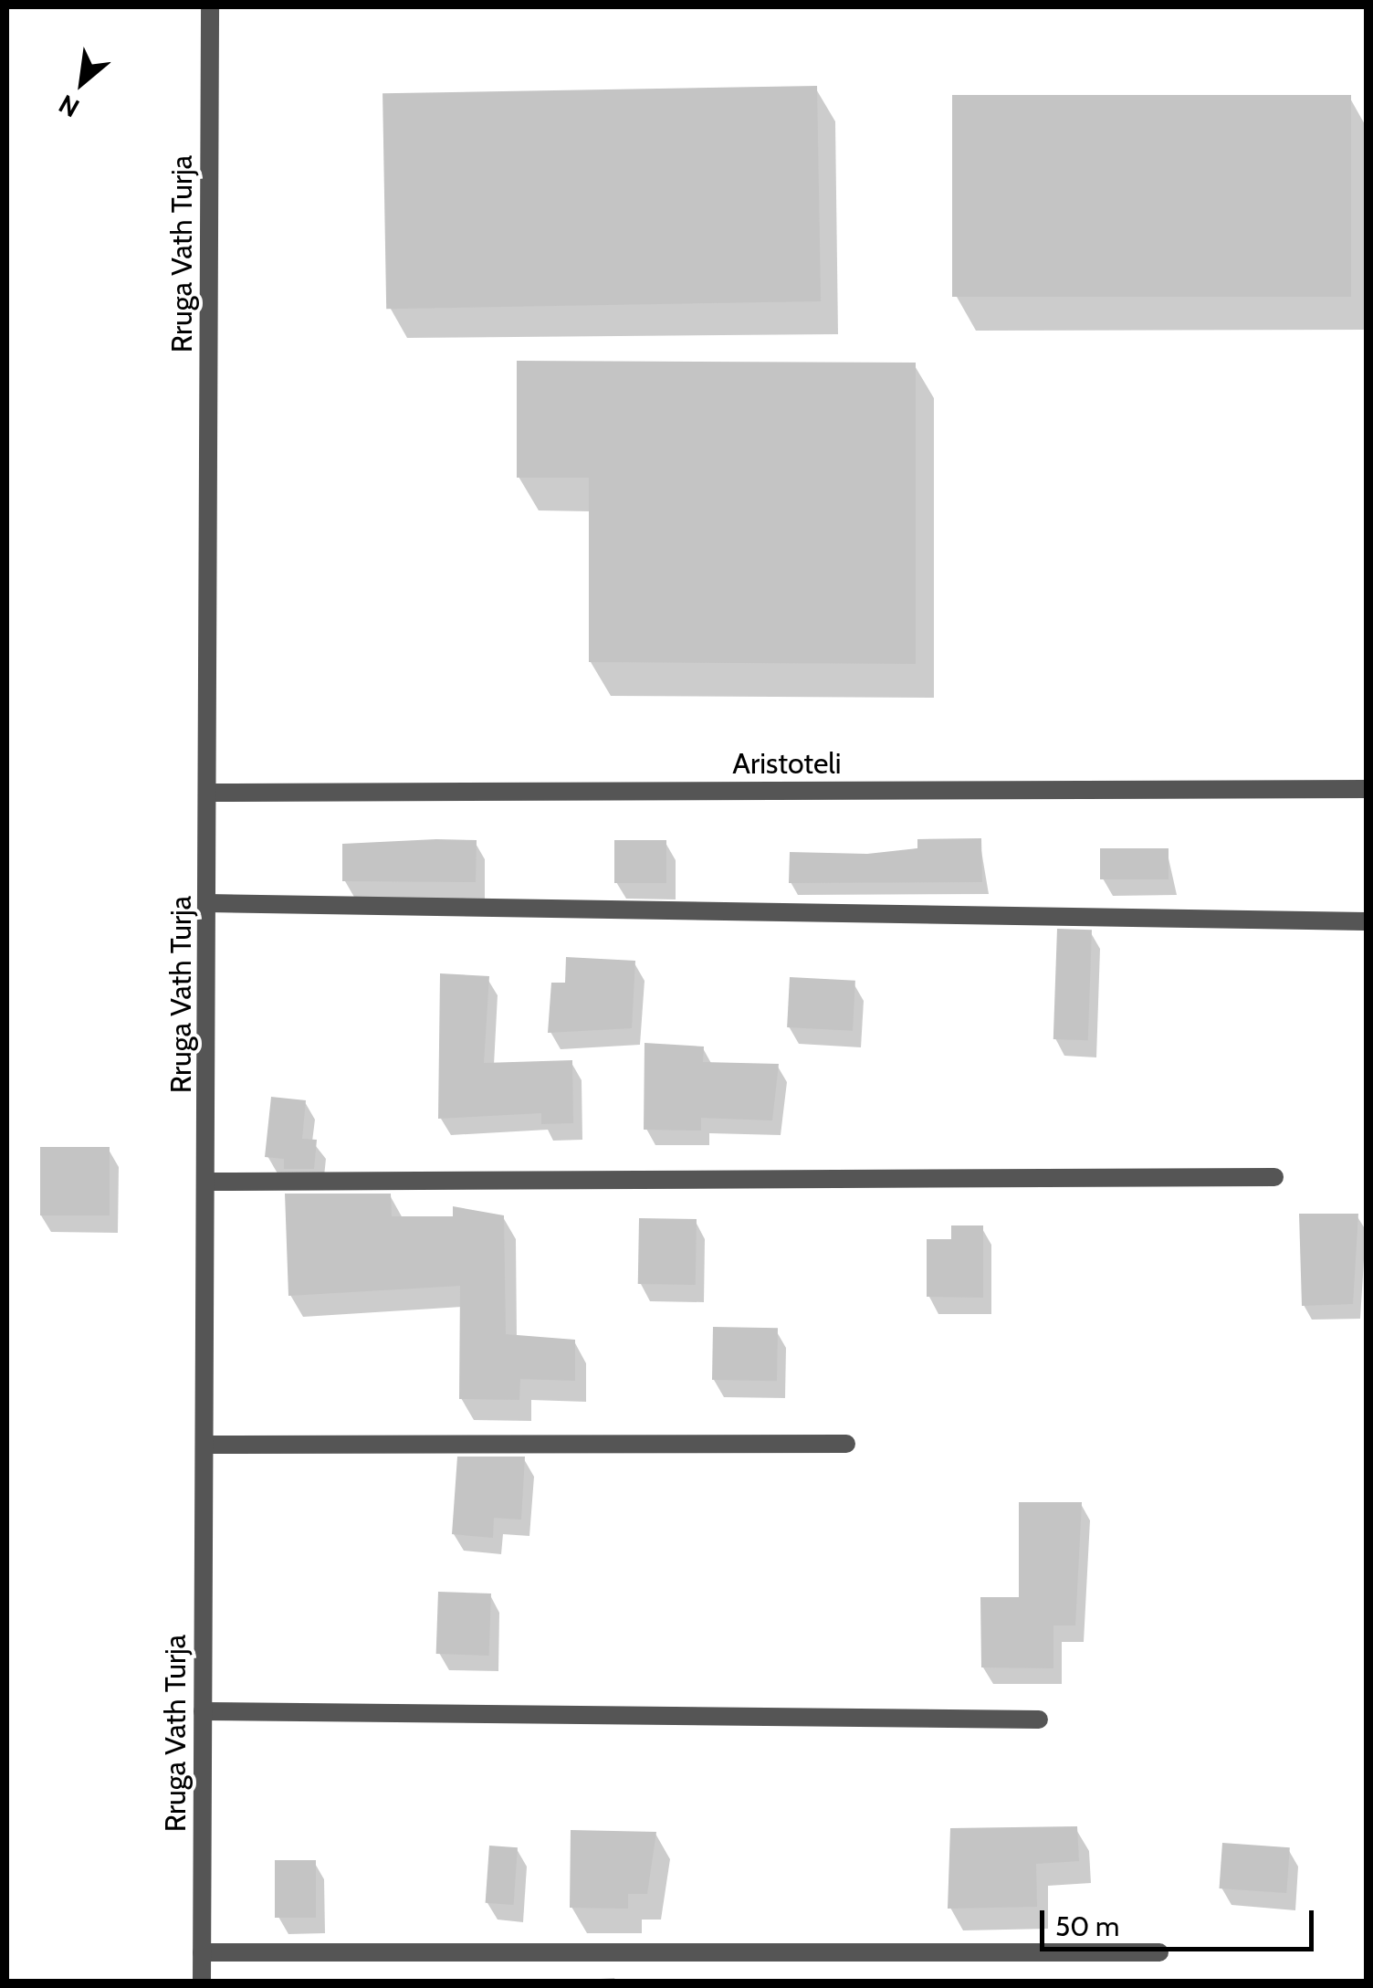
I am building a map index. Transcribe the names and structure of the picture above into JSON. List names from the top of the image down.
{
  "streets": {
    "street": ["Rruga Vath Turja", "Aristoteli"]
  },
  "crossings": [
    ["Rruga Vath Turja", "Aristoteli"]
  ],
  "scale_bar": "50 m",
  "north": "bottom left"
}
